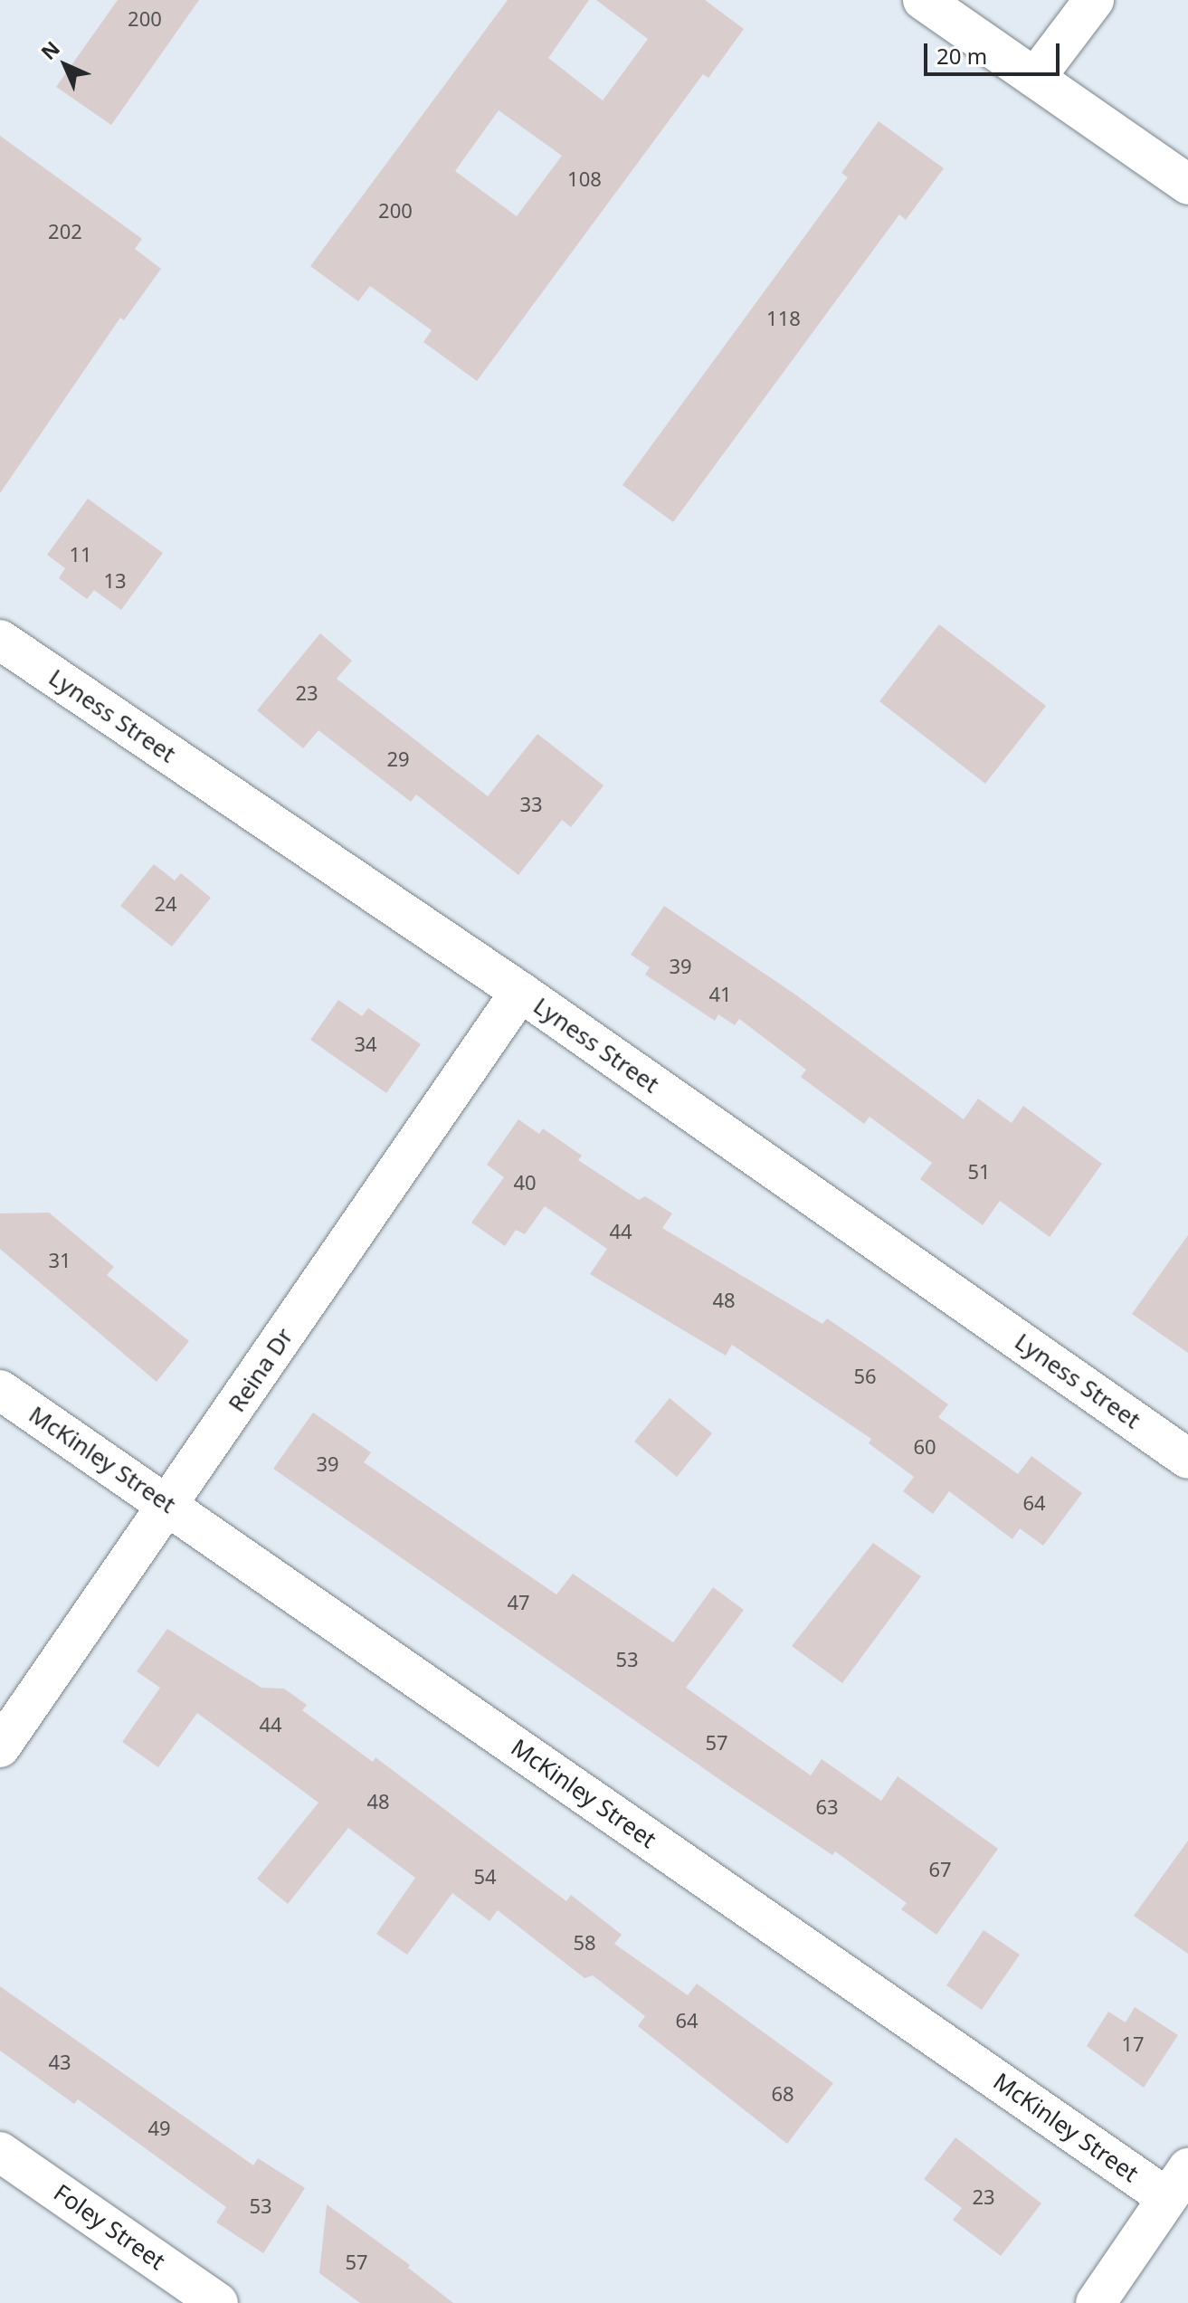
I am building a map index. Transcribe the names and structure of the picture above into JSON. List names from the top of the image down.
{
  "streets": {
    "street": [
      "Lyness Street",
      "Reina Dr",
      "McKinley Street",
      "Foley Street"
    ]
  },
  "crossings": [
    ["Lyness Street", "Reina Dr"],
    ["Reina Dr", "McKinley Street"]
  ],
  "house_numbers": [
    "200",
    "108",
    "200",
    "202",
    "118",
    "11",
    "13",
    "23",
    "29",
    "33",
    "24",
    "39",
    "41",
    "34",
    "51",
    "40",
    "44",
    "31",
    "48",
    "56",
    "60",
    "39",
    "64",
    "47",
    "53",
    "44",
    "57",
    "48",
    "63",
    "67",
    "54",
    "58",
    "64",
    "17",
    "43",
    "68",
    "49",
    "23",
    "53",
    "57"
  ],
  "scale_bar": "20 m",
  "north": "top left"
}
